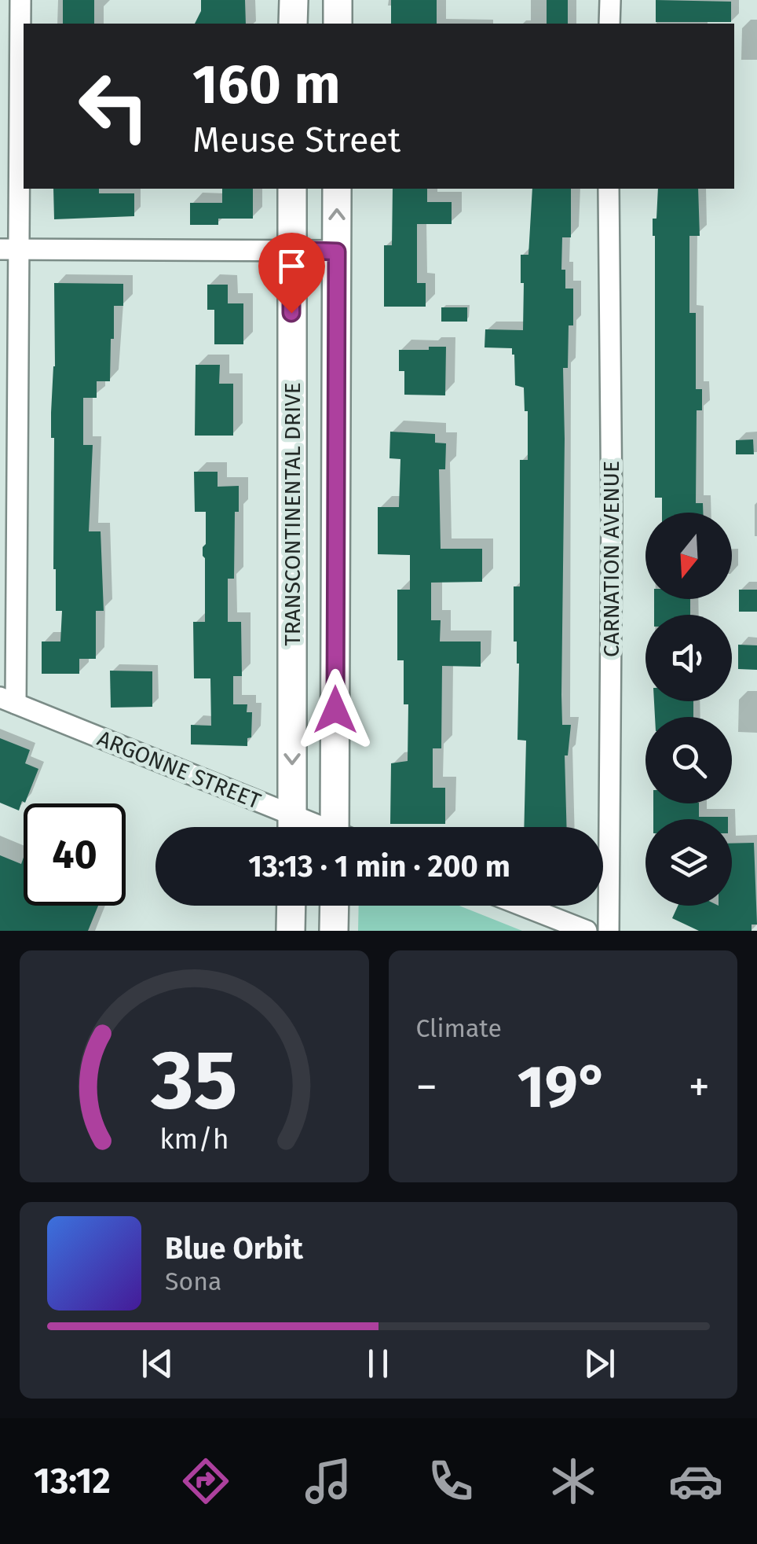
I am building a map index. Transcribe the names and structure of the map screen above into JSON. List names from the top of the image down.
{
  "streets": {
    "street": ["TRANSCONTINENTAL DRIVE", "CARNATION AVENUE", "ARGONNE STREET"]
  },
  "north": "bottom",
  "page": {
    "turn": ["160 m", "Meuse Street"],
    "limit": "40",
    "trip": "13:13 · 1 min · 200 m",
    "tile": "Climate",
    "heat": ["−", "19°", "+"],
    "song": ["Blue Orbit", "Sona"],
    "tabs": "13:12",
    "gauge": ["35", "km/h"]
  }
}
